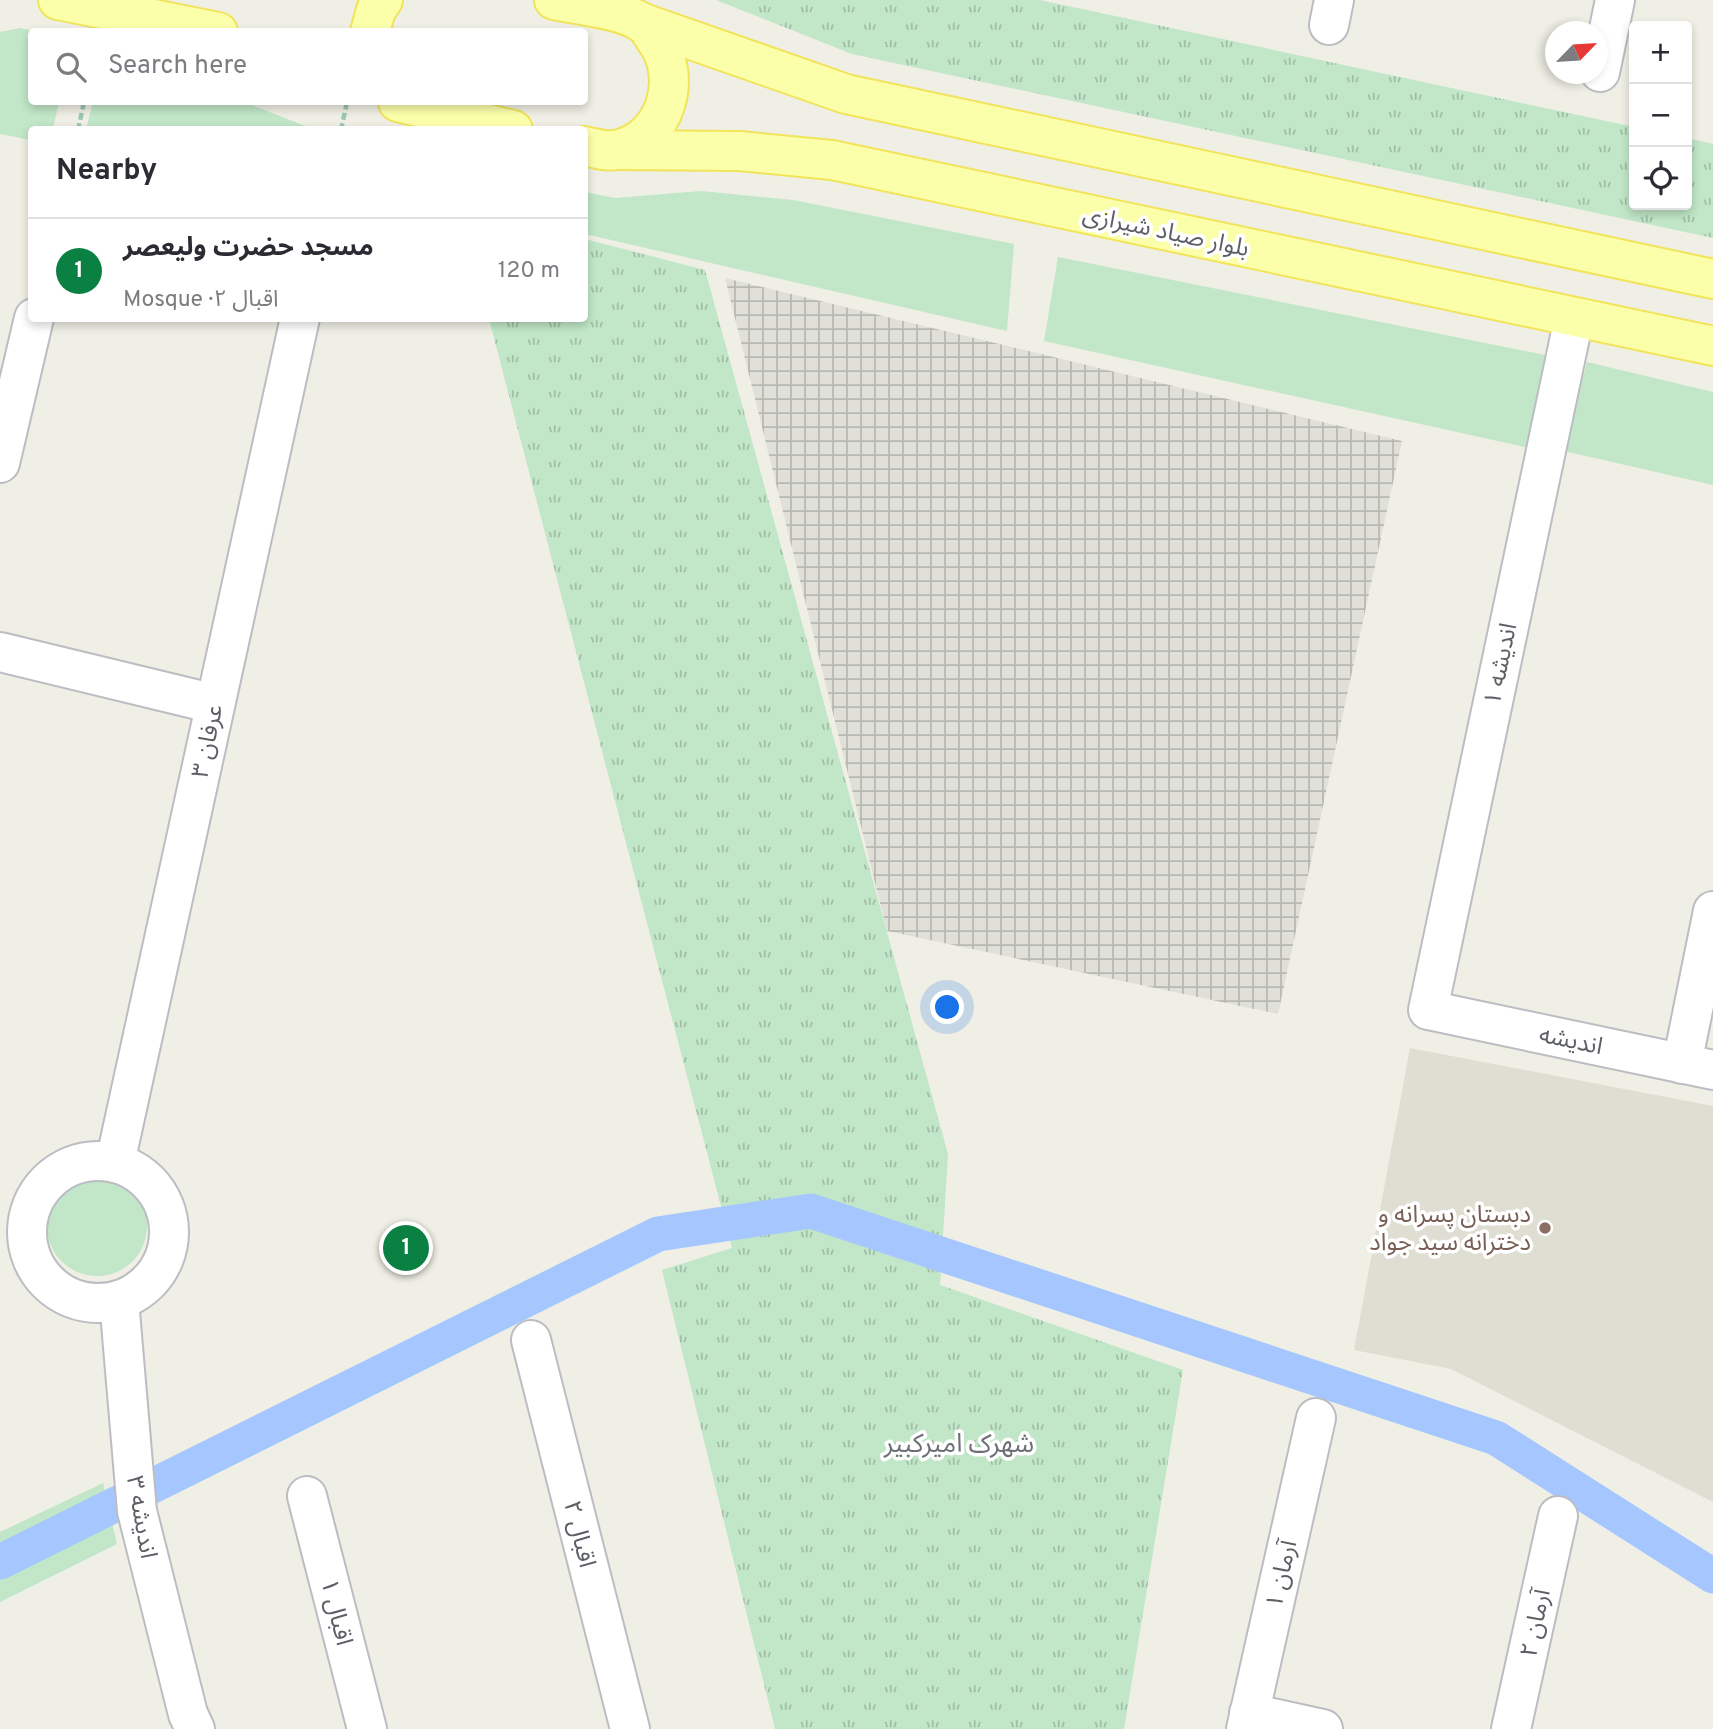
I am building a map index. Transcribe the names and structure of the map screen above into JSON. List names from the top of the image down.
{
  "streets": {
    "main road": ["بلوار صیاد شیرازی"],
    "street": [
      "اندیشه ۱",
      "عرفان ۳",
      "اندیشه",
      "اندیشه ۳",
      "اقبال ۲",
      "آرمان ۱",
      "اقبال ۱",
      "آرمان ۲"
    ]
  },
  "crossings": [
    ["بلوار صیاد شیرازی", "اندیشه ۱"],
    ["اندیشه ۱", "اندیشه"],
    ["عرفان ۳", "اندیشه ۳"]
  ],
  "districts": ["شهرک امیرکبیر"],
  "places": ["دبستان پسرانه و دخترانه سید جواد"],
  "north": "top right",
  "page": {
    "map_buttons": ["+", "−"],
    "search": "Search here",
    "heading": "Nearby",
    "list": [
      {
        "mark": "1",
        "name": "مسجد حضرت ولیعصر",
        "note": "Mosque · اقبال ۲",
        "value": "120 m"
      }
    ],
    "pins": "1"
  }
}
